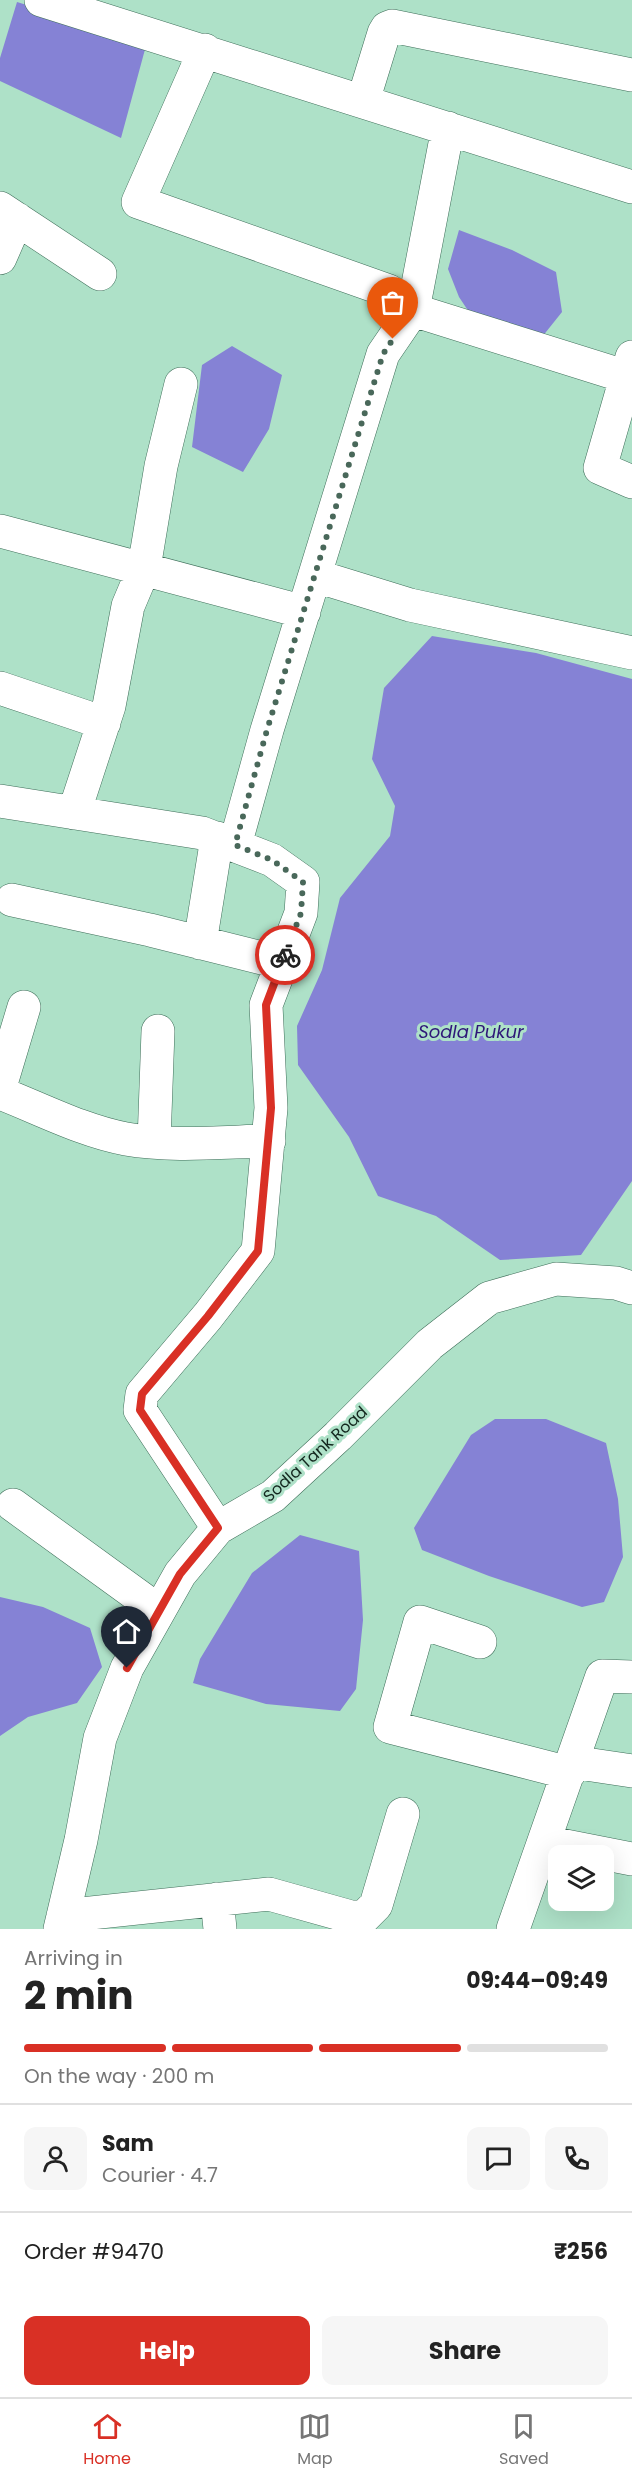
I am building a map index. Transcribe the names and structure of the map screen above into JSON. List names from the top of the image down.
{
  "streets": {
    "street": ["Sodla Tank Road"]
  },
  "water": ["Sodla Pukur"],
  "page": {
    "heading": ["2 min", "Arriving in", "09:44–09:49"],
    "panel": [
      "Sam",
      "Courier · 4.7",
      "Order #9470",
      "₹256"
    ],
    "bar": "On the way · 200 m",
    "buttons": ["Help", "Share"],
    "tabs": ["Home", "Map", "Saved"]
  }
}
